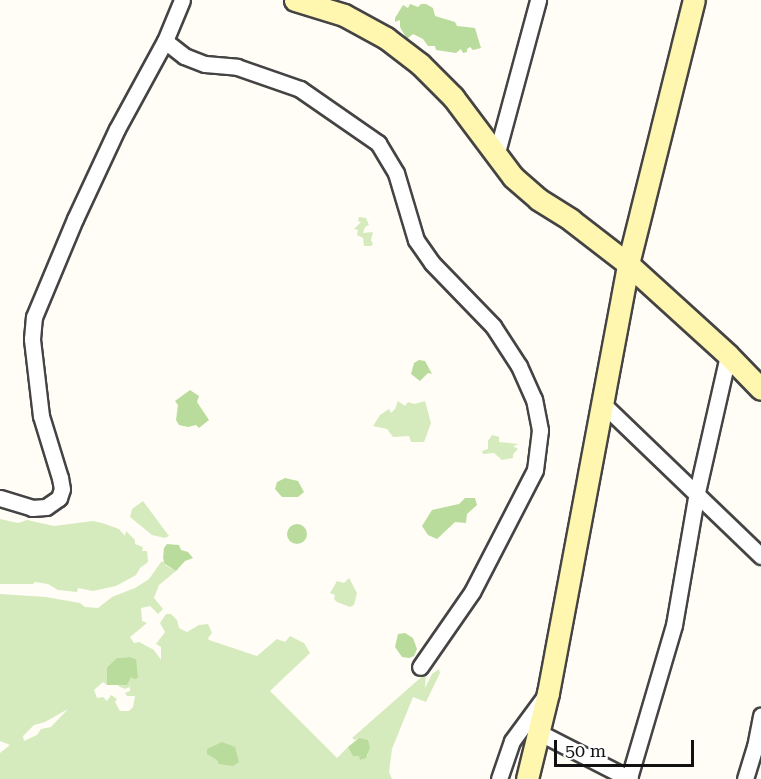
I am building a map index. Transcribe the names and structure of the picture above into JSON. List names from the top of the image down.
{
  "scale_bar": "50 m"
}
